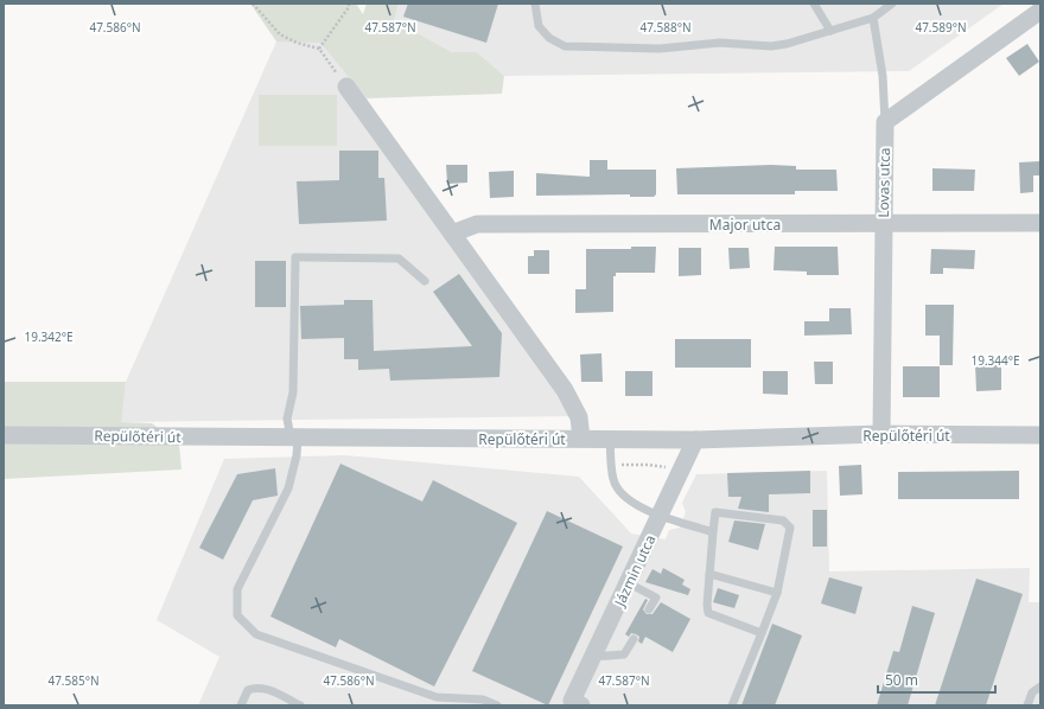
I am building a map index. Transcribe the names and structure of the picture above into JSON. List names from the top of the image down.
{
  "streets": {
    "street": [
      "Lovas utca",
      "Major utca",
      "Repülőtéri út",
      "Jázmin utca"
    ]
  },
  "crossings": [
    ["Lovas utca", "Major utca"],
    ["Lovas utca", "Repülőtéri út"],
    ["Repülőtéri út", "Jázmin utca"]
  ],
  "scale_bar": "50 m",
  "coordinates": [
    "47.586°N",
    "47.587°N",
    "47.588°N",
    "47.589°N",
    "19.342°E",
    "19.344°E",
    "47.585°N"
  ]
}
